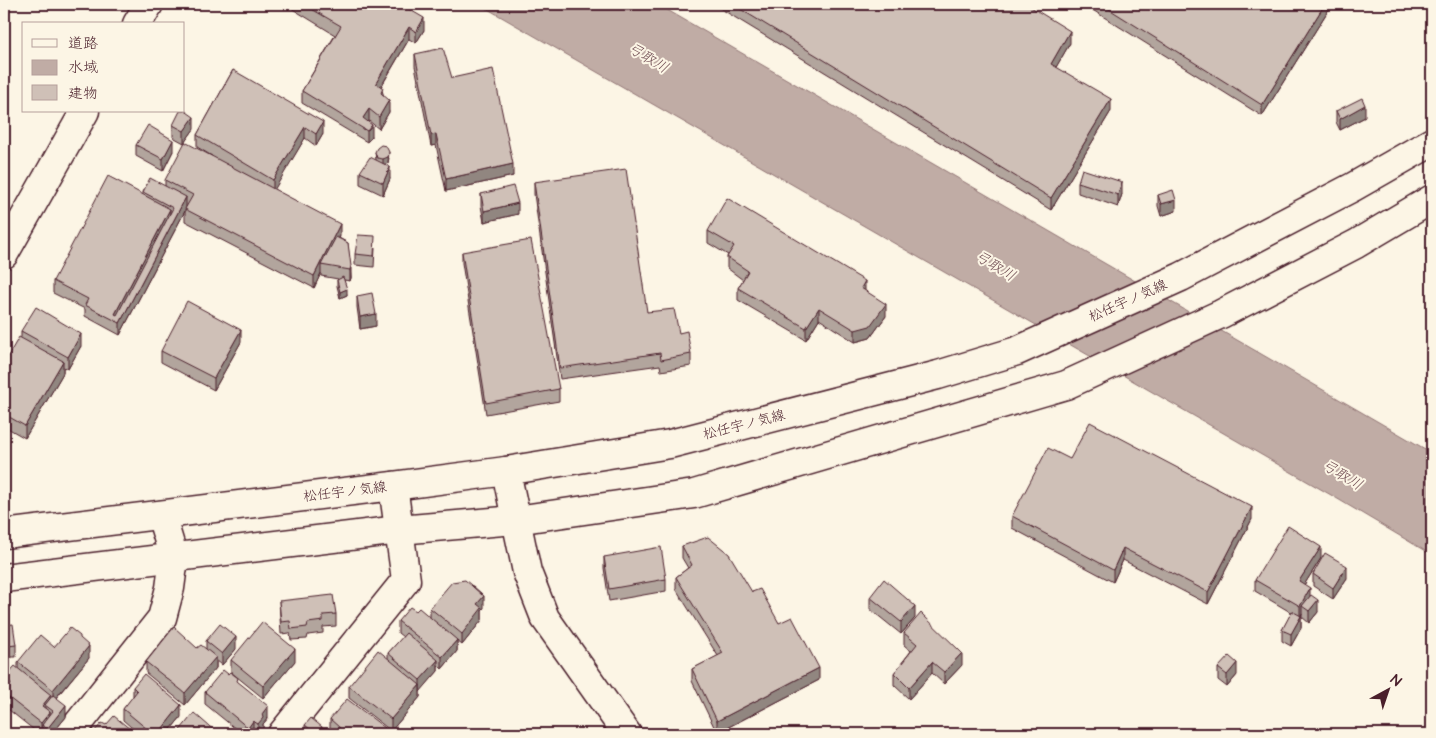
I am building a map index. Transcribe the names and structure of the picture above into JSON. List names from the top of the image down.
{
  "streets": {
    "main road": ["松任宇ノ気線"]
  },
  "water": ["弓取川"],
  "legend": ["道路", "水域", "建物"],
  "north": "top right"
}
